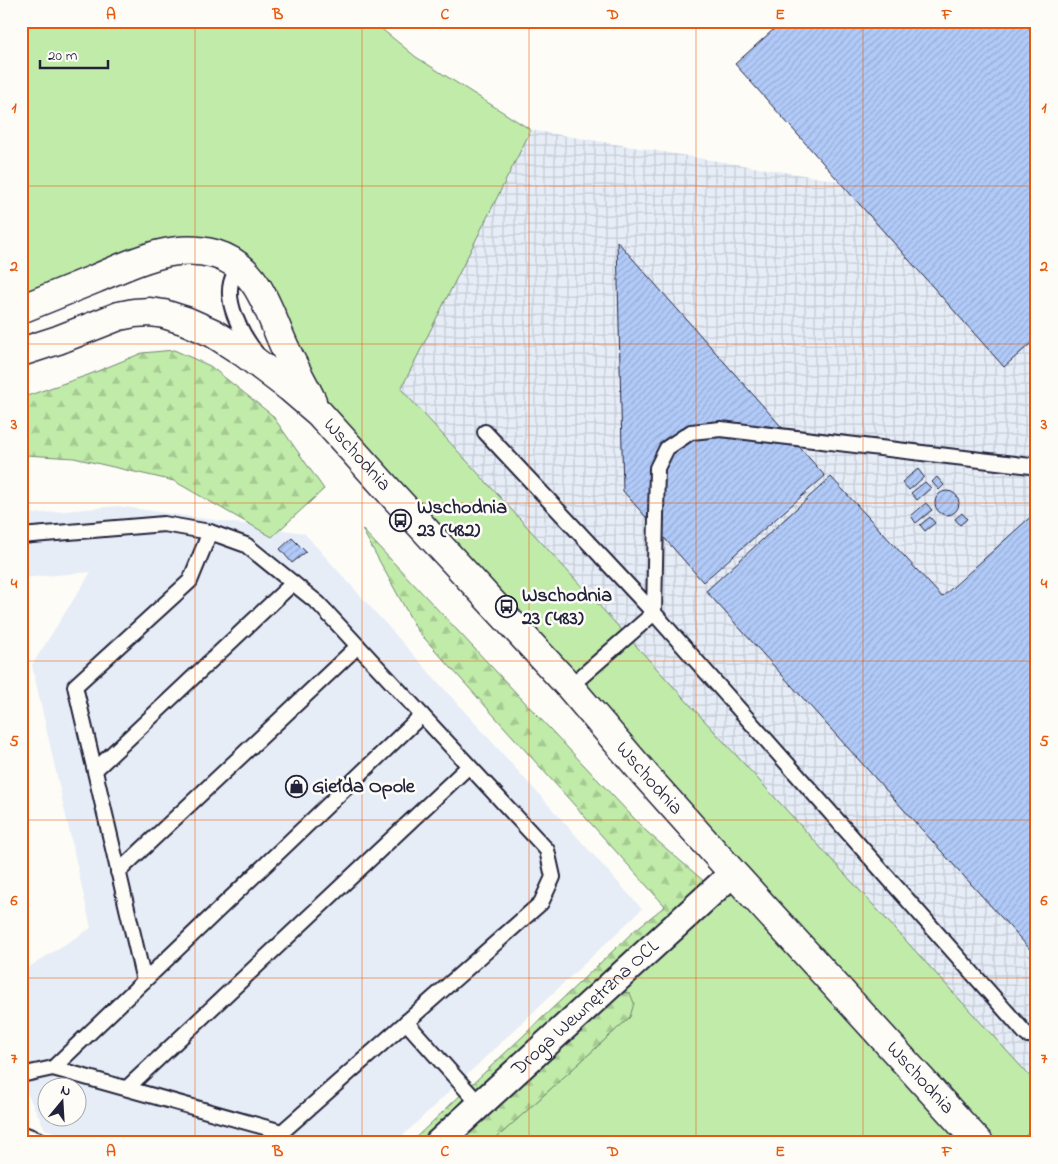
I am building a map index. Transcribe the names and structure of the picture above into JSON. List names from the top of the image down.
{
  "streets": {
    "street": ["Wschodnia", "Droga Wewnętrzna OCL"]
  },
  "crossings": [
    ["Wschodnia", "Droga Wewnętrzna OCL"]
  ],
  "places": {
    "bus stop": ["Wschodnia 23 (482)", "Wschodnia 23 (483)"],
    "shop": ["Giełda Opole"]
  },
  "scale_bar": "20 m",
  "north": "top",
  "grid": {
    "columns": [
      "A",
      "B",
      "C",
      "D",
      "E",
      "F"
    ],
    "rows": [
      "1",
      "2",
      "3",
      "4",
      "5",
      "6",
      "7"
    ]
  }
}
